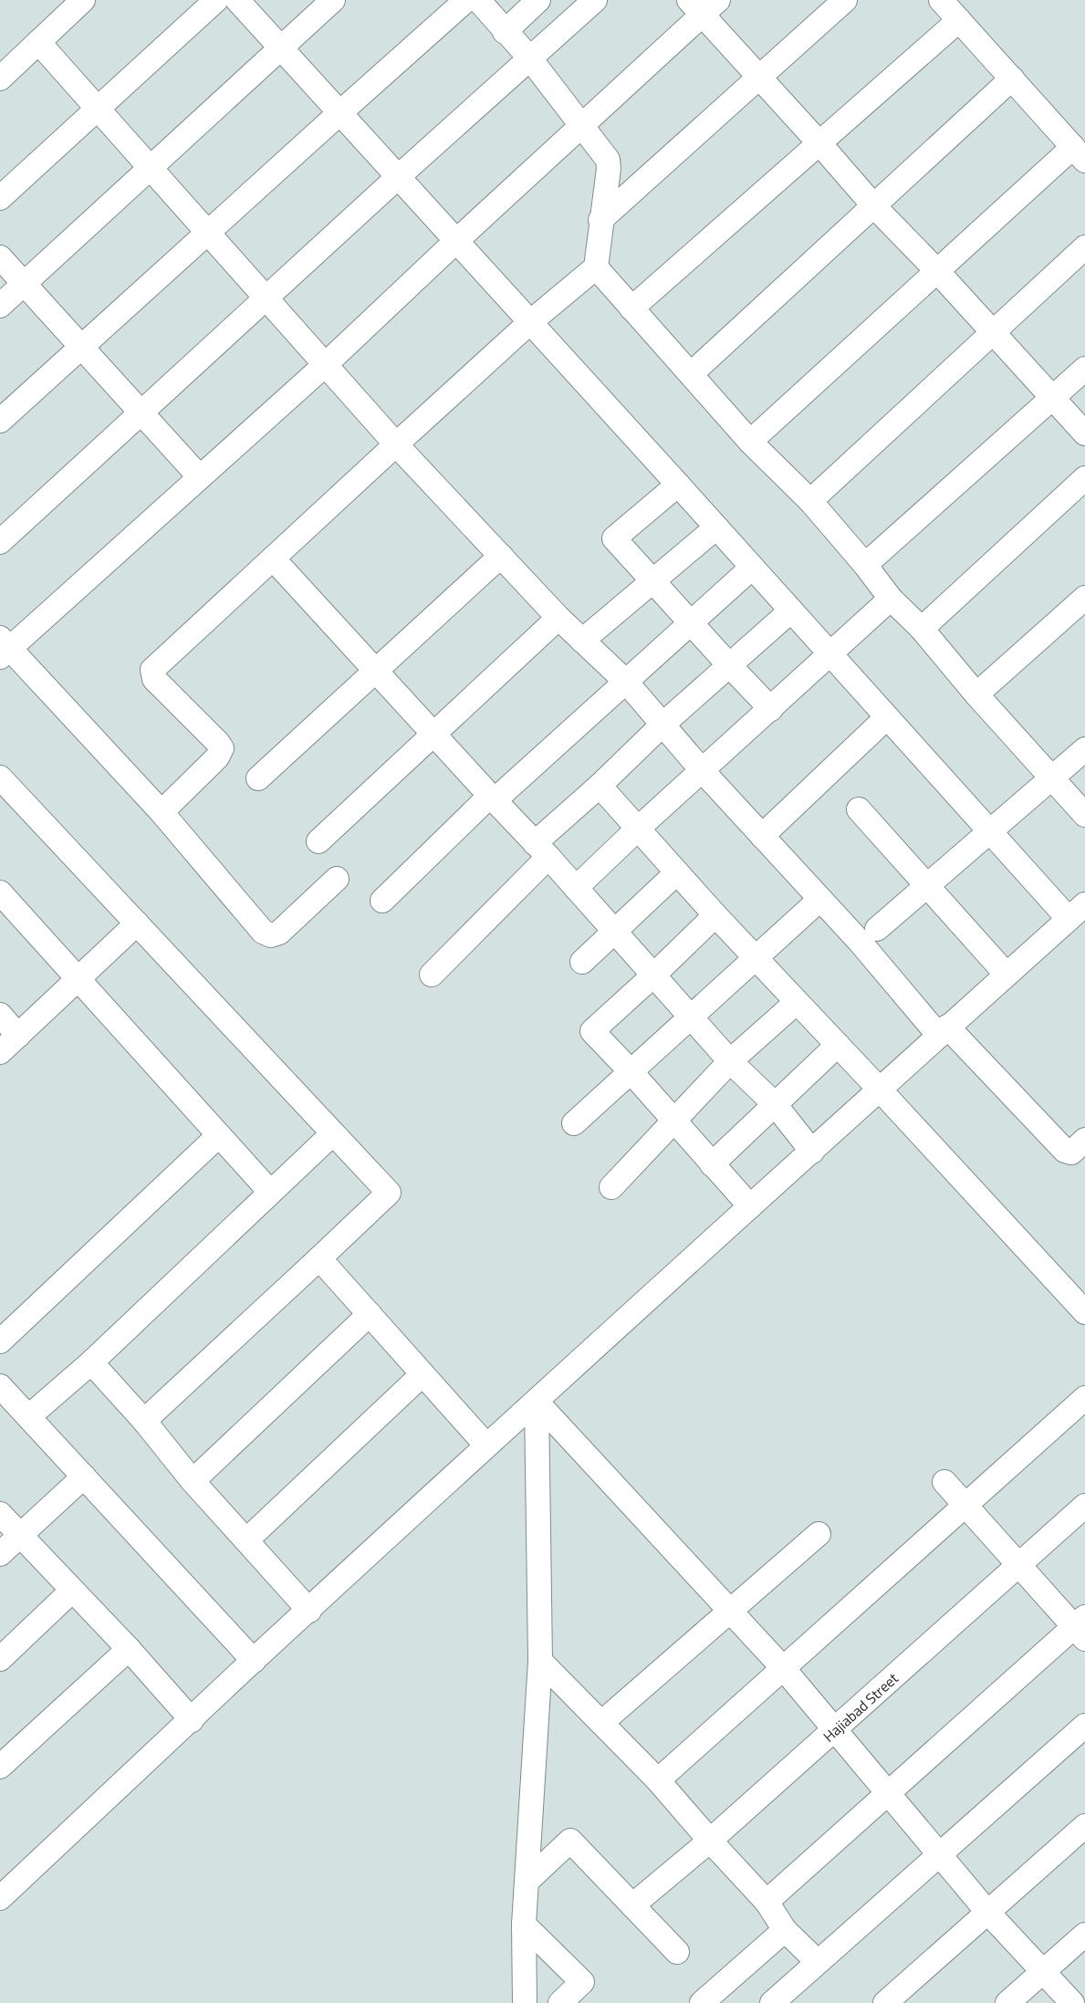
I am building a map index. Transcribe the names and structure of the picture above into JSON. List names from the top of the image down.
{
  "streets": {
    "street": ["Hajiabad Street"]
  }
}
